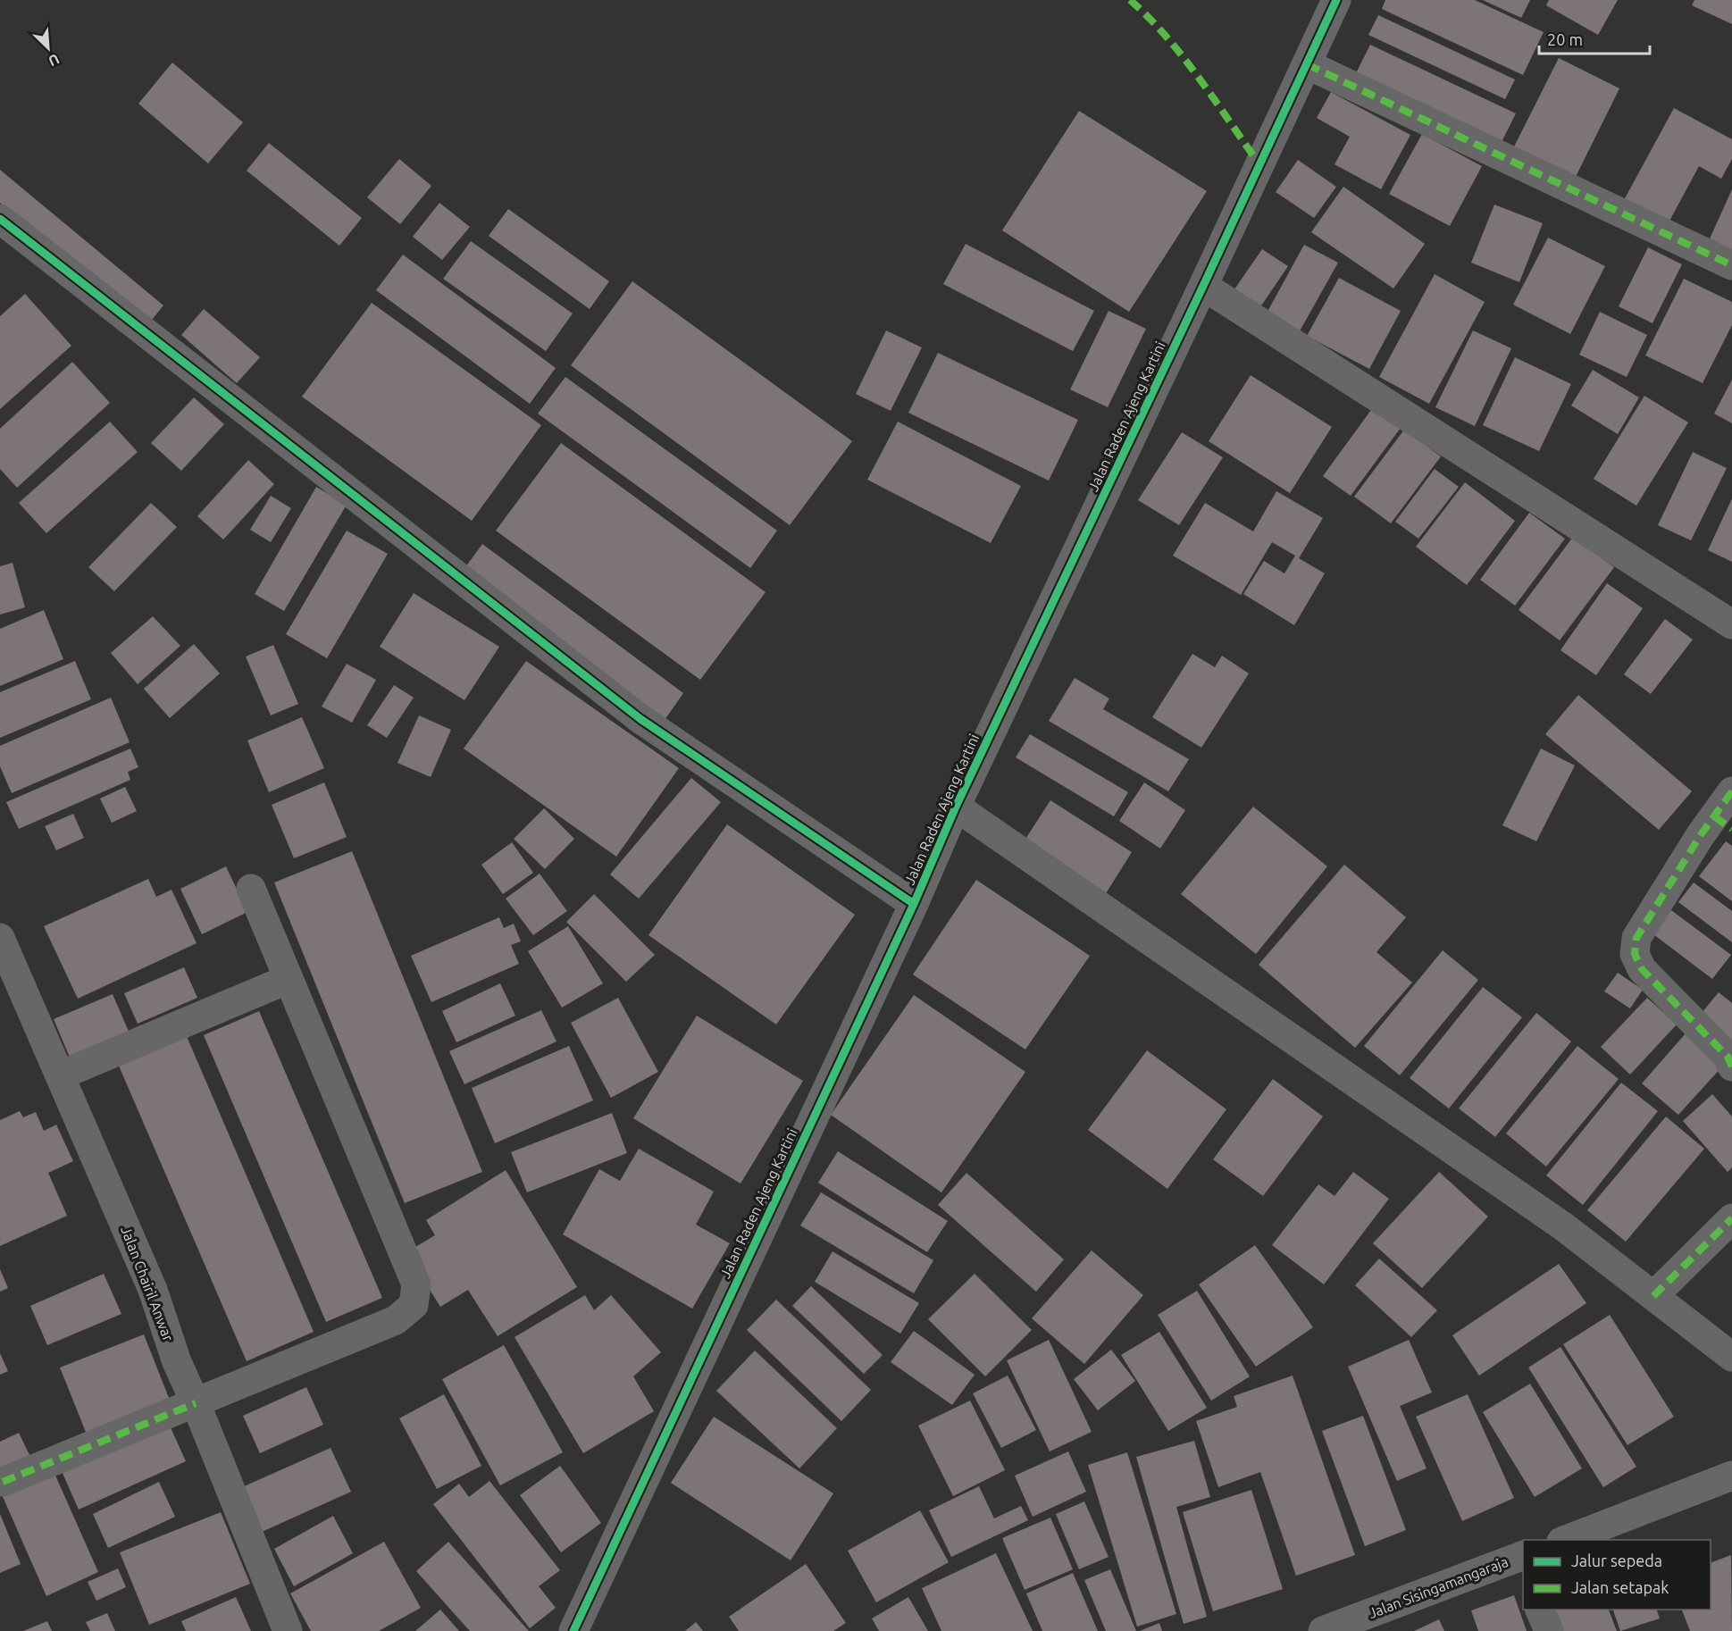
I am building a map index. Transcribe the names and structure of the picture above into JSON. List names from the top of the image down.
{
  "streets": {
    "street": ["Jalan Raden Ajeng Kartini", "Jalan Chairil Anwar", "Jalan Sisingamangaraja"]
  },
  "legend": ["Jalur sepeda", "Jalan setapak"],
  "scale_bar": "20 m",
  "north": "bottom right"
}
